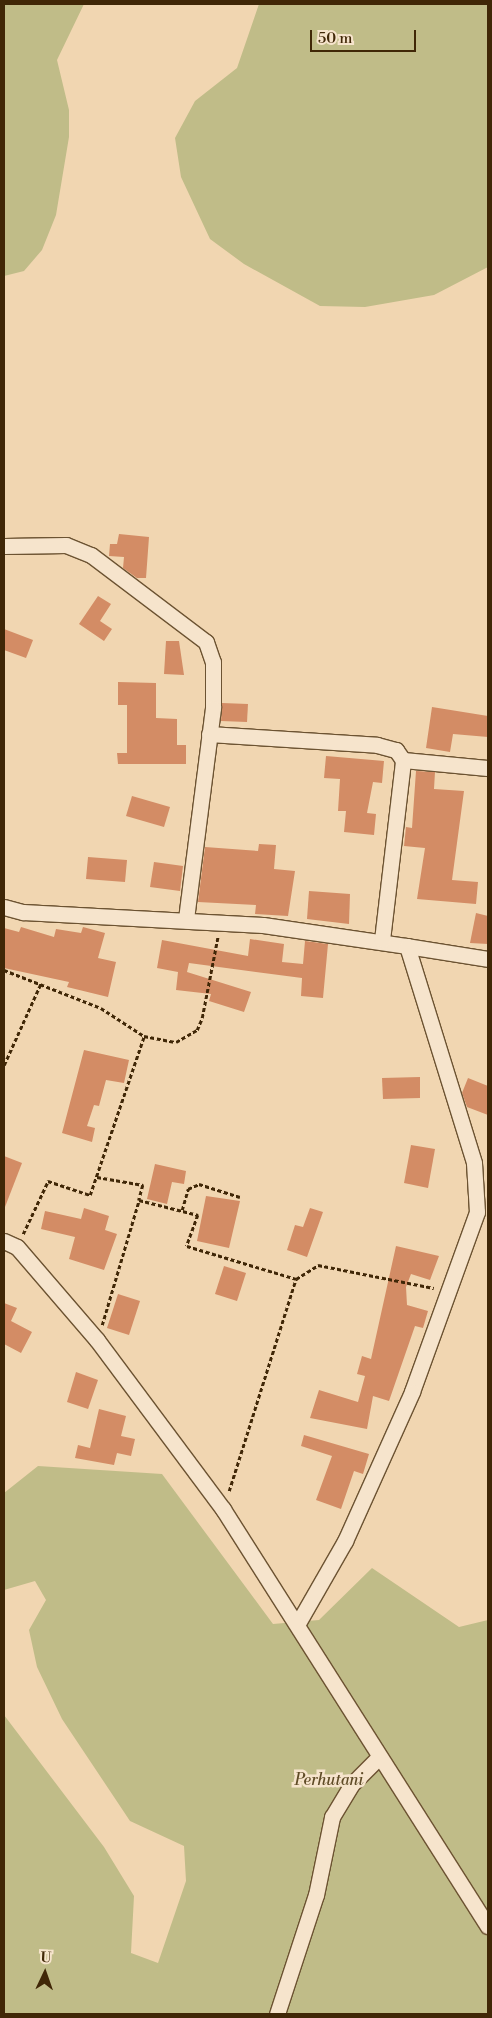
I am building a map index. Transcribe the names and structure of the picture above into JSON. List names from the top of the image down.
{
  "parks": ["Perhutani"],
  "scale_bar": "50 m",
  "north": "top"
}
